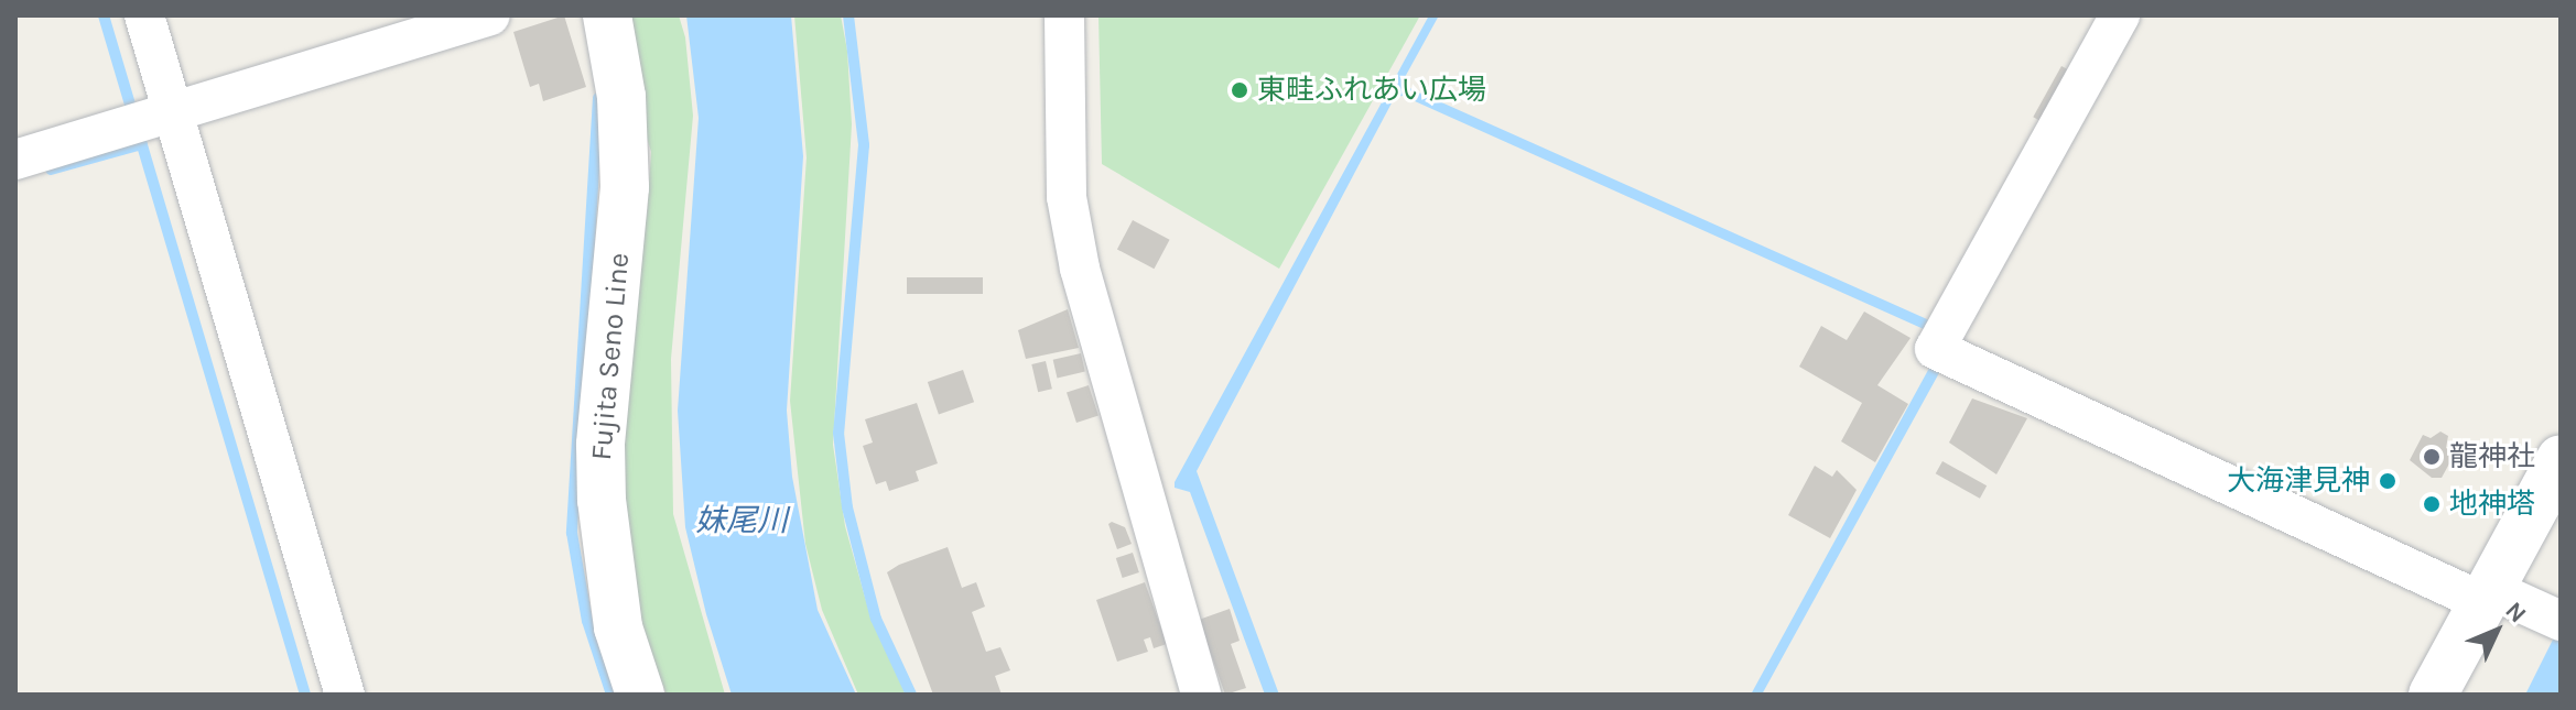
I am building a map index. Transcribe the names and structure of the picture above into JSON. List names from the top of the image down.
{
  "streets": {
    "main road": ["Fujita Seno Line"]
  },
  "water": ["妹尾川"],
  "places": [
    "東畦ふれあい広場",
    "龍神社",
    "大海津見神",
    "地神塔"
  ],
  "north": "top right"
}
